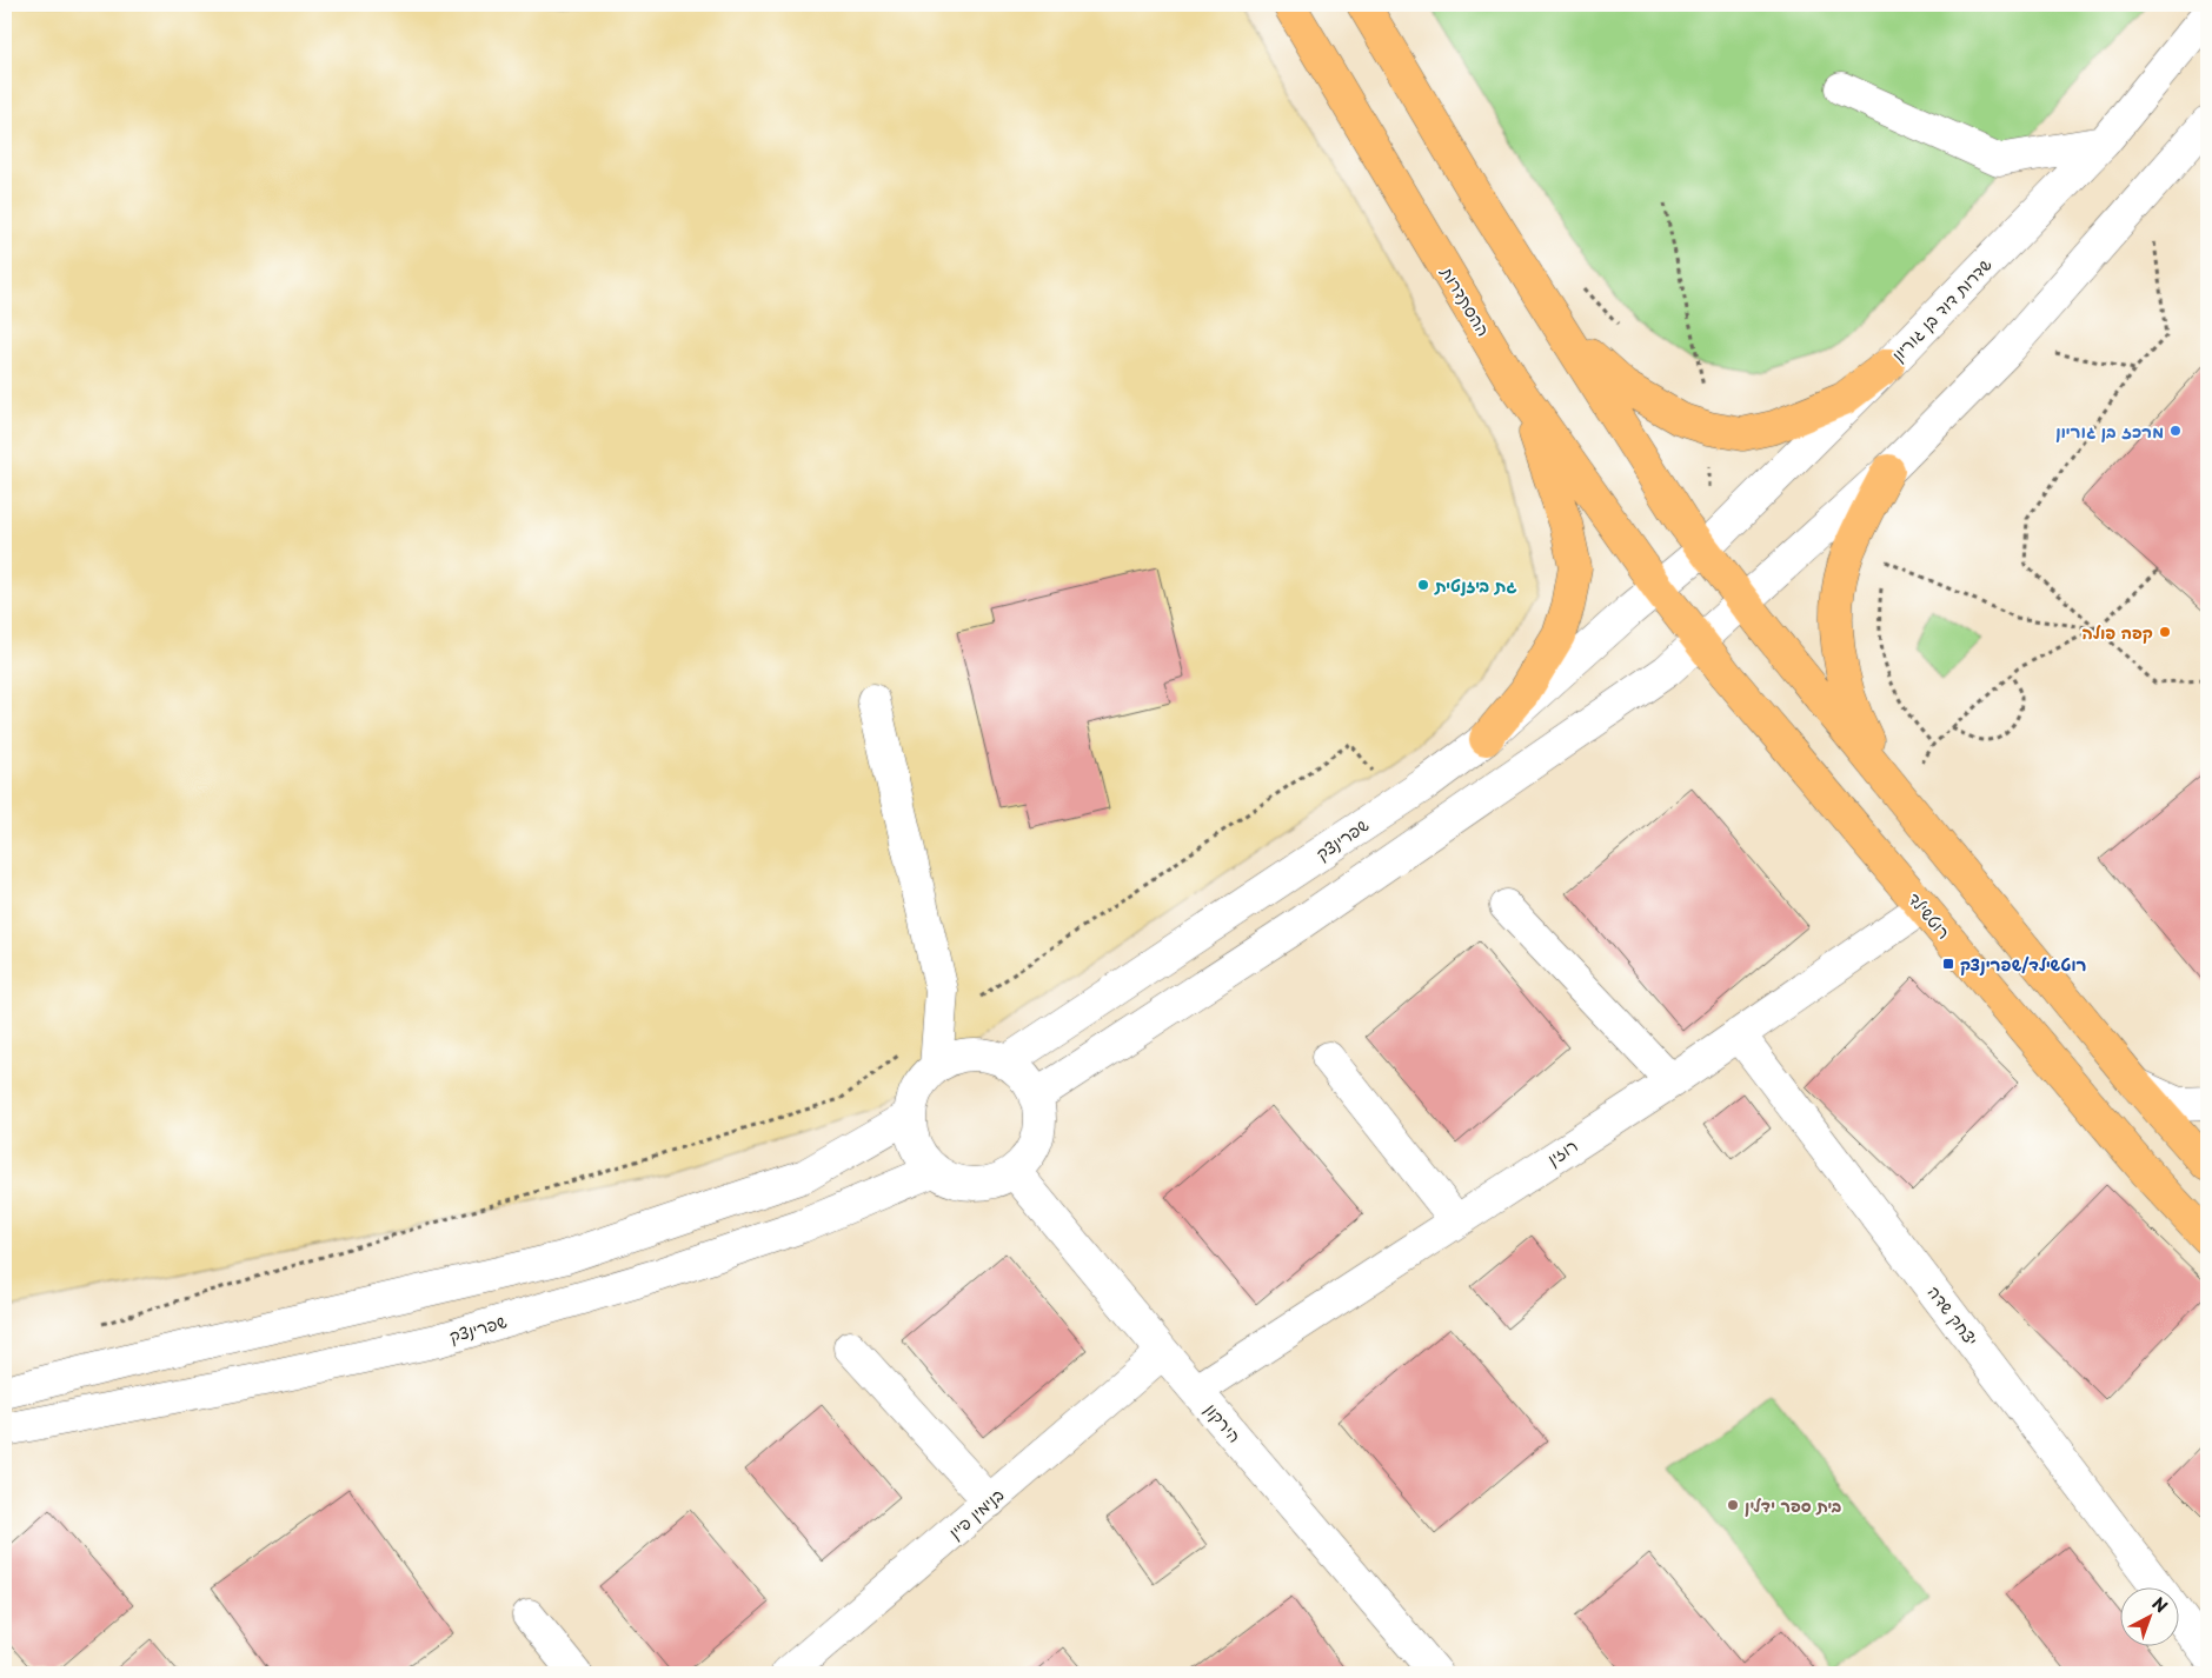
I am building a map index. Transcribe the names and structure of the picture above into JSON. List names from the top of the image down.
{
  "streets": {
    "main road": ["ההסתדרות", "רוטשילד"],
    "street": [
      "שדרות דוד בן גוריון",
      "שפרינצק",
      "רוזין",
      "יצחק שדה",
      "הירקון",
      "בנימין פיין"
    ]
  },
  "crossings": [
    ["ההסתדרות", "שדרות דוד בן גוריון"],
    ["ההסתדרות", "שפרינצק"],
    ["ההסתדרות", "רוטשילד"],
    ["שדרות דוד בן גוריון", "שפרינצק"],
    ["שדרות דוד בן גוריון", "רוטשילד"],
    ["שפרינצק", "רוטשילד"],
    ["שפרינצק", "הירקון"],
    ["רוטשילד", "רוזין"],
    ["רוזין", "יצחק שדה"],
    ["רוזין", "הירקון"],
    ["הירקון", "בנימין פיין"]
  ],
  "places": {
    "other": [
      "מרכז בן גוריון",
      "גת ביזנטית",
      "קפה פולה",
      "בית ספר ידלין"
    ],
    "transit": ["רוטשילד/שפרינצק"]
  },
  "north": "top right"
}
